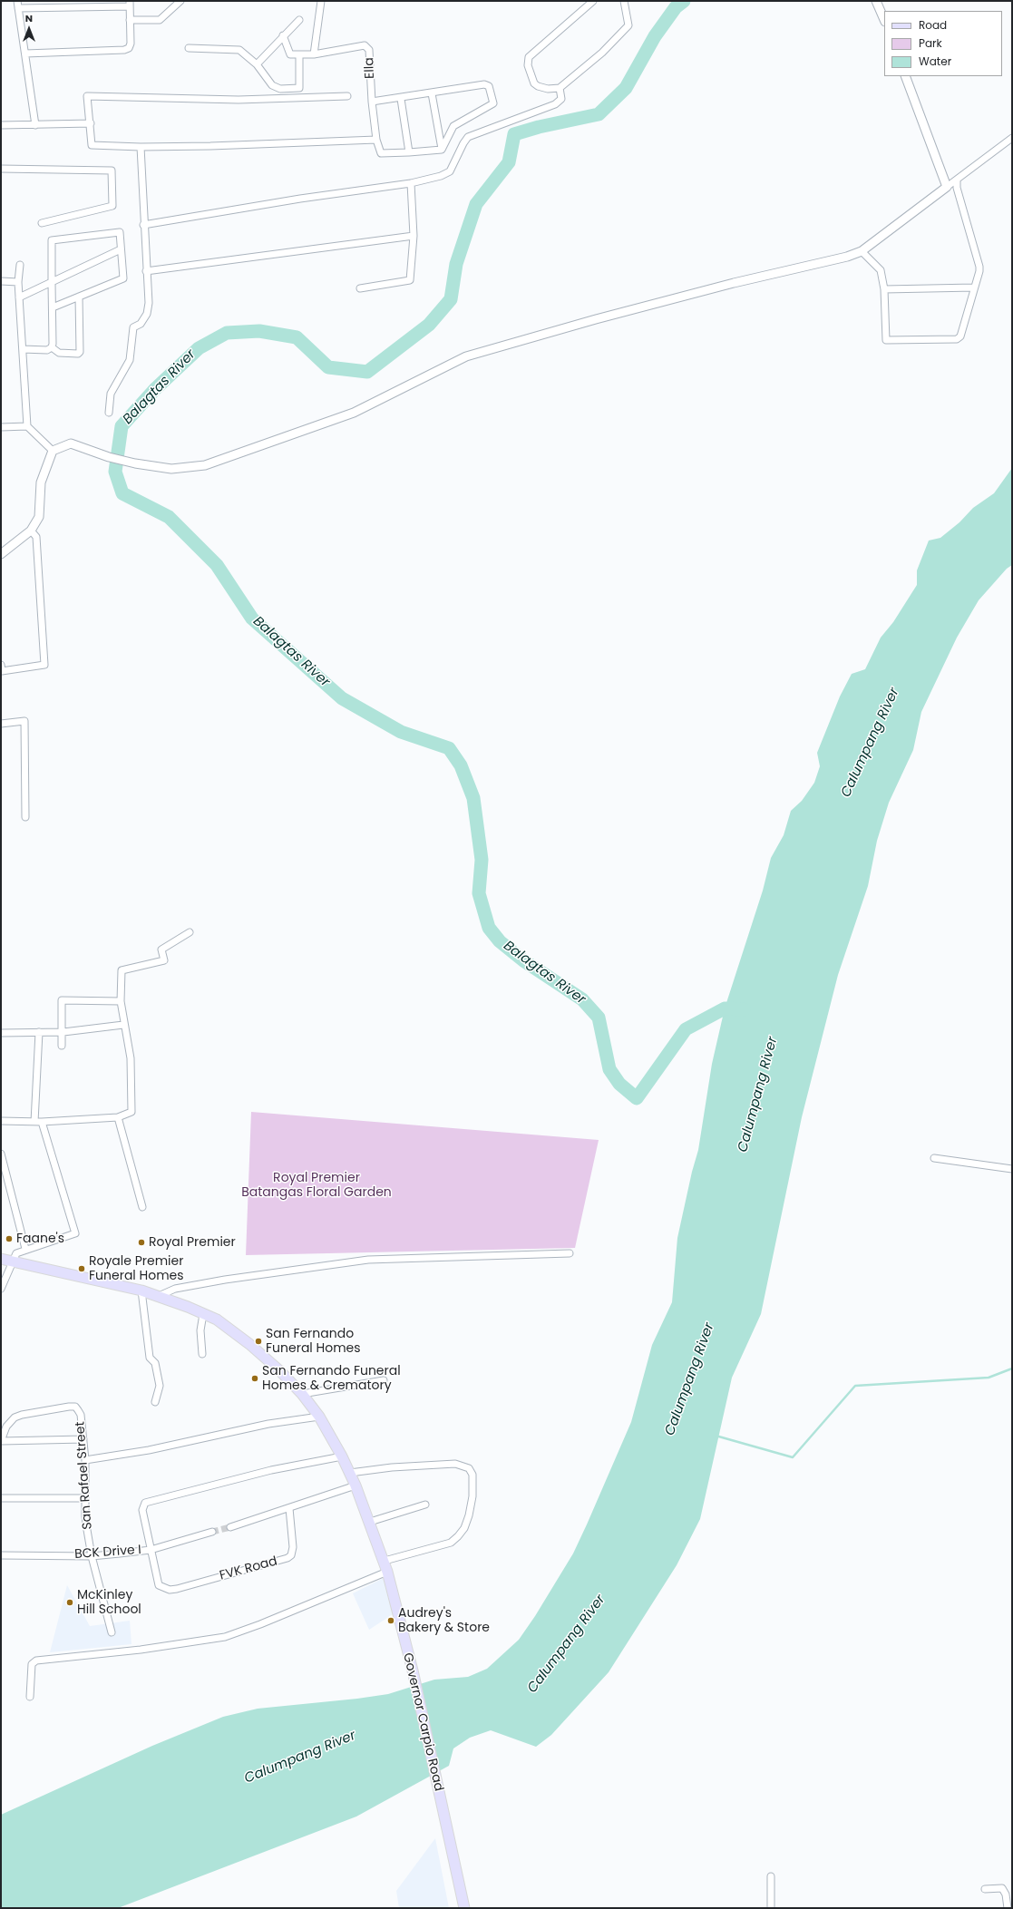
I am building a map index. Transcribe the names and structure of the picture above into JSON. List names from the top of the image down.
{
  "streets": {
    "main road": ["Governor Carpio Road"],
    "street": [
      "Ella",
      "San Rafael Street",
      "BCK Drive I",
      "FVK Road"
    ]
  },
  "crossings": [
    ["San Rafael Street", "BCK Drive I"],
    ["BCK Drive I", "FVK Road"]
  ],
  "water": ["Balagtas River", "Calumpang River"],
  "parks": ["Royal Premier Batangas Floral Garden"],
  "places": [
    "Faane's",
    "Royal Premier",
    "Royale Premier Funeral Homes",
    "San Fernando Funeral Homes",
    "San Fernando Funeral Homes & Crematory",
    "McKinley Hill School",
    "Audrey's Bakery & Store"
  ],
  "legend": ["Road", "Park", "Water"],
  "north": "top"
}
